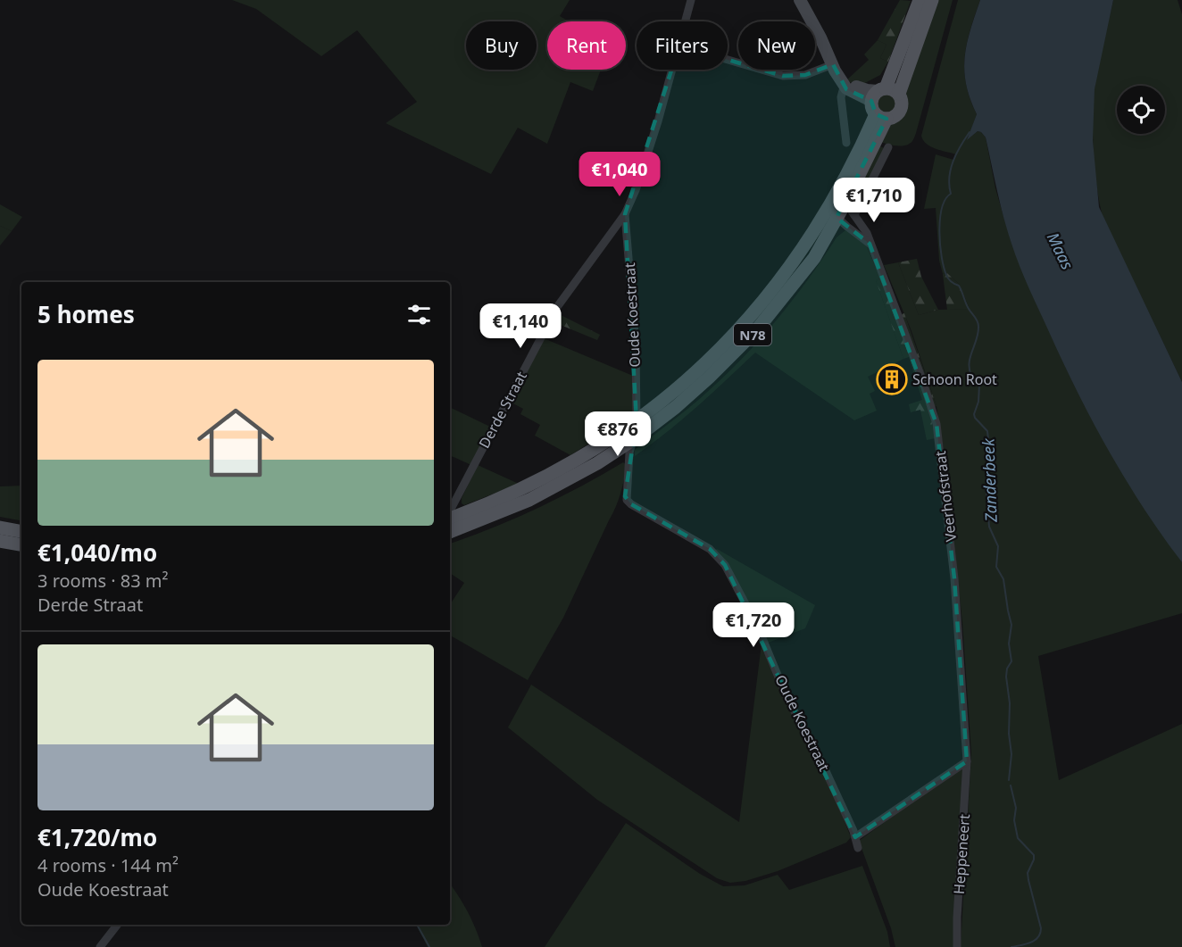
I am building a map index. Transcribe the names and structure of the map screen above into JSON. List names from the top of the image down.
{
  "streets": {
    "main road": ["N78"],
    "street": [
      "Oude Koestraat",
      "Derde Straat",
      "Veerhofstraat",
      "Heppeneert"
    ]
  },
  "crossings": [
    ["Oude Koestraat", "N78"],
    ["Oude Koestraat", "Derde Straat"],
    ["N78", "Veerhofstraat"],
    ["Veerhofstraat", "Heppeneert"]
  ],
  "water": ["Maas", "Zanderbeek"],
  "places": {
    "building": ["Schoon Root"]
  },
  "page": {
    "chip": [
      "Buy",
      "Rent",
      "Filters",
      "New"
    ],
    "price": [
      "€1,040",
      "€1,710",
      "€1,140",
      "€876",
      "€1,720"
    ],
    "heading": "5 homes",
    "list": [
      {
        "name": "€1,040/mo",
        "note": "3 rooms · 83 m² · Derde Straat"
      },
      {
        "name": "€1,720/mo",
        "note": "4 rooms · 144 m² · Oude Koestraat"
      }
    ]
  }
}
